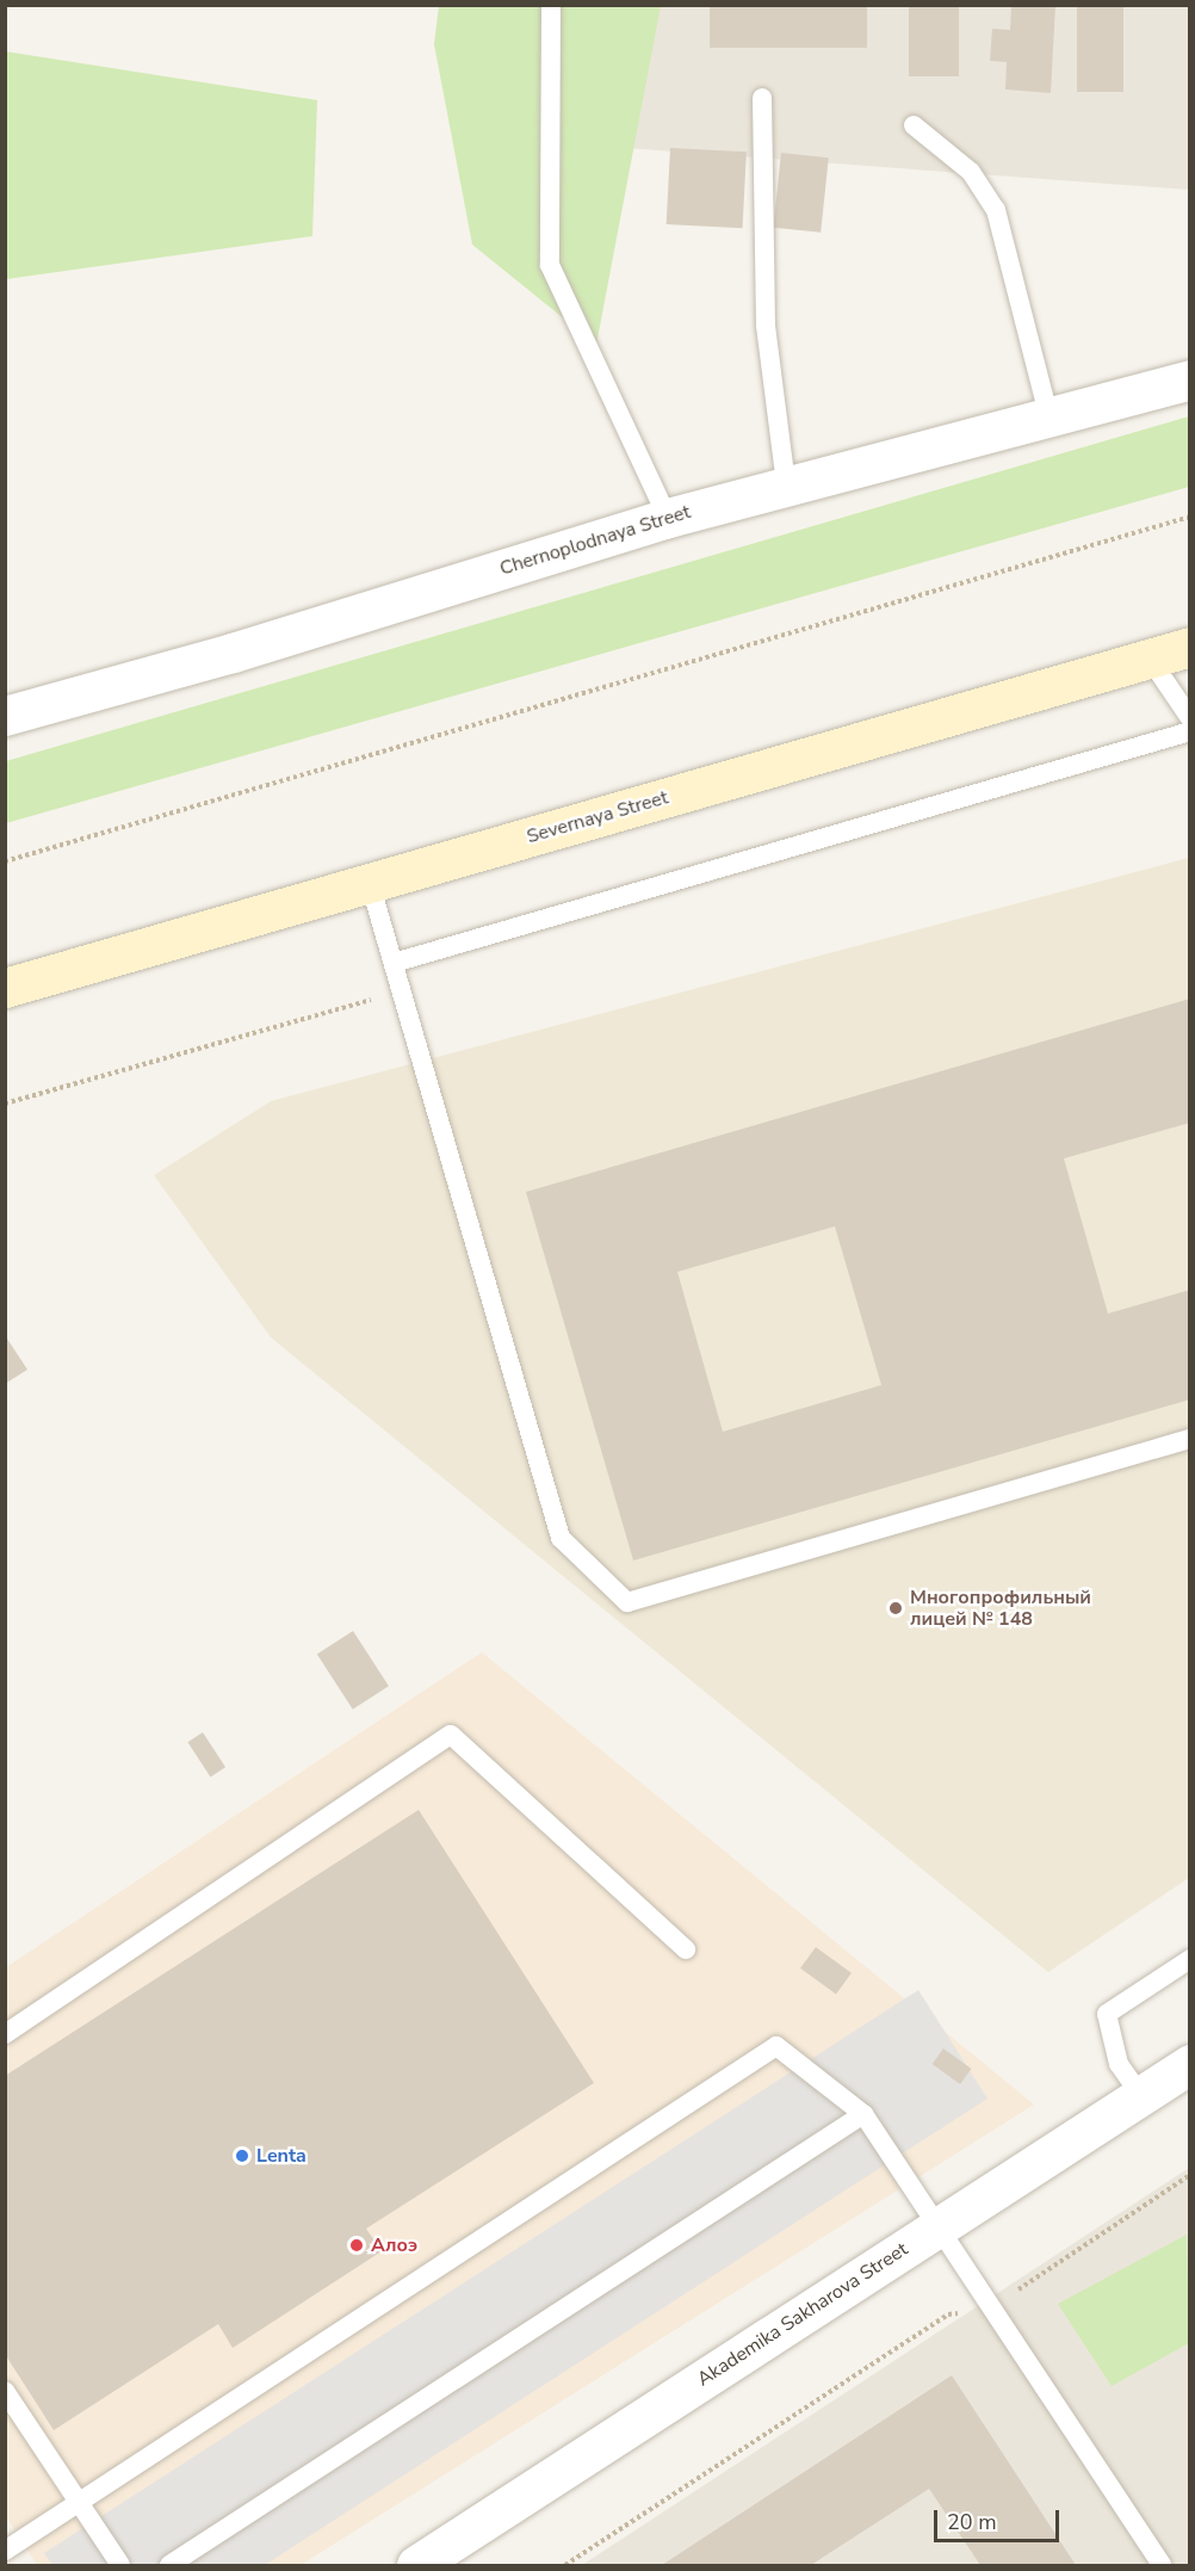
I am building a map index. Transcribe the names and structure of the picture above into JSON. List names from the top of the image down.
{
  "streets": {
    "street": ["Chernoplodnaya Street", "Severnaya Street", "Akademika Sakharova Street"]
  },
  "places": ["Многопрофильный лицей № 148", "Lenta", "Алоэ"],
  "scale_bar": "20 m"
}
